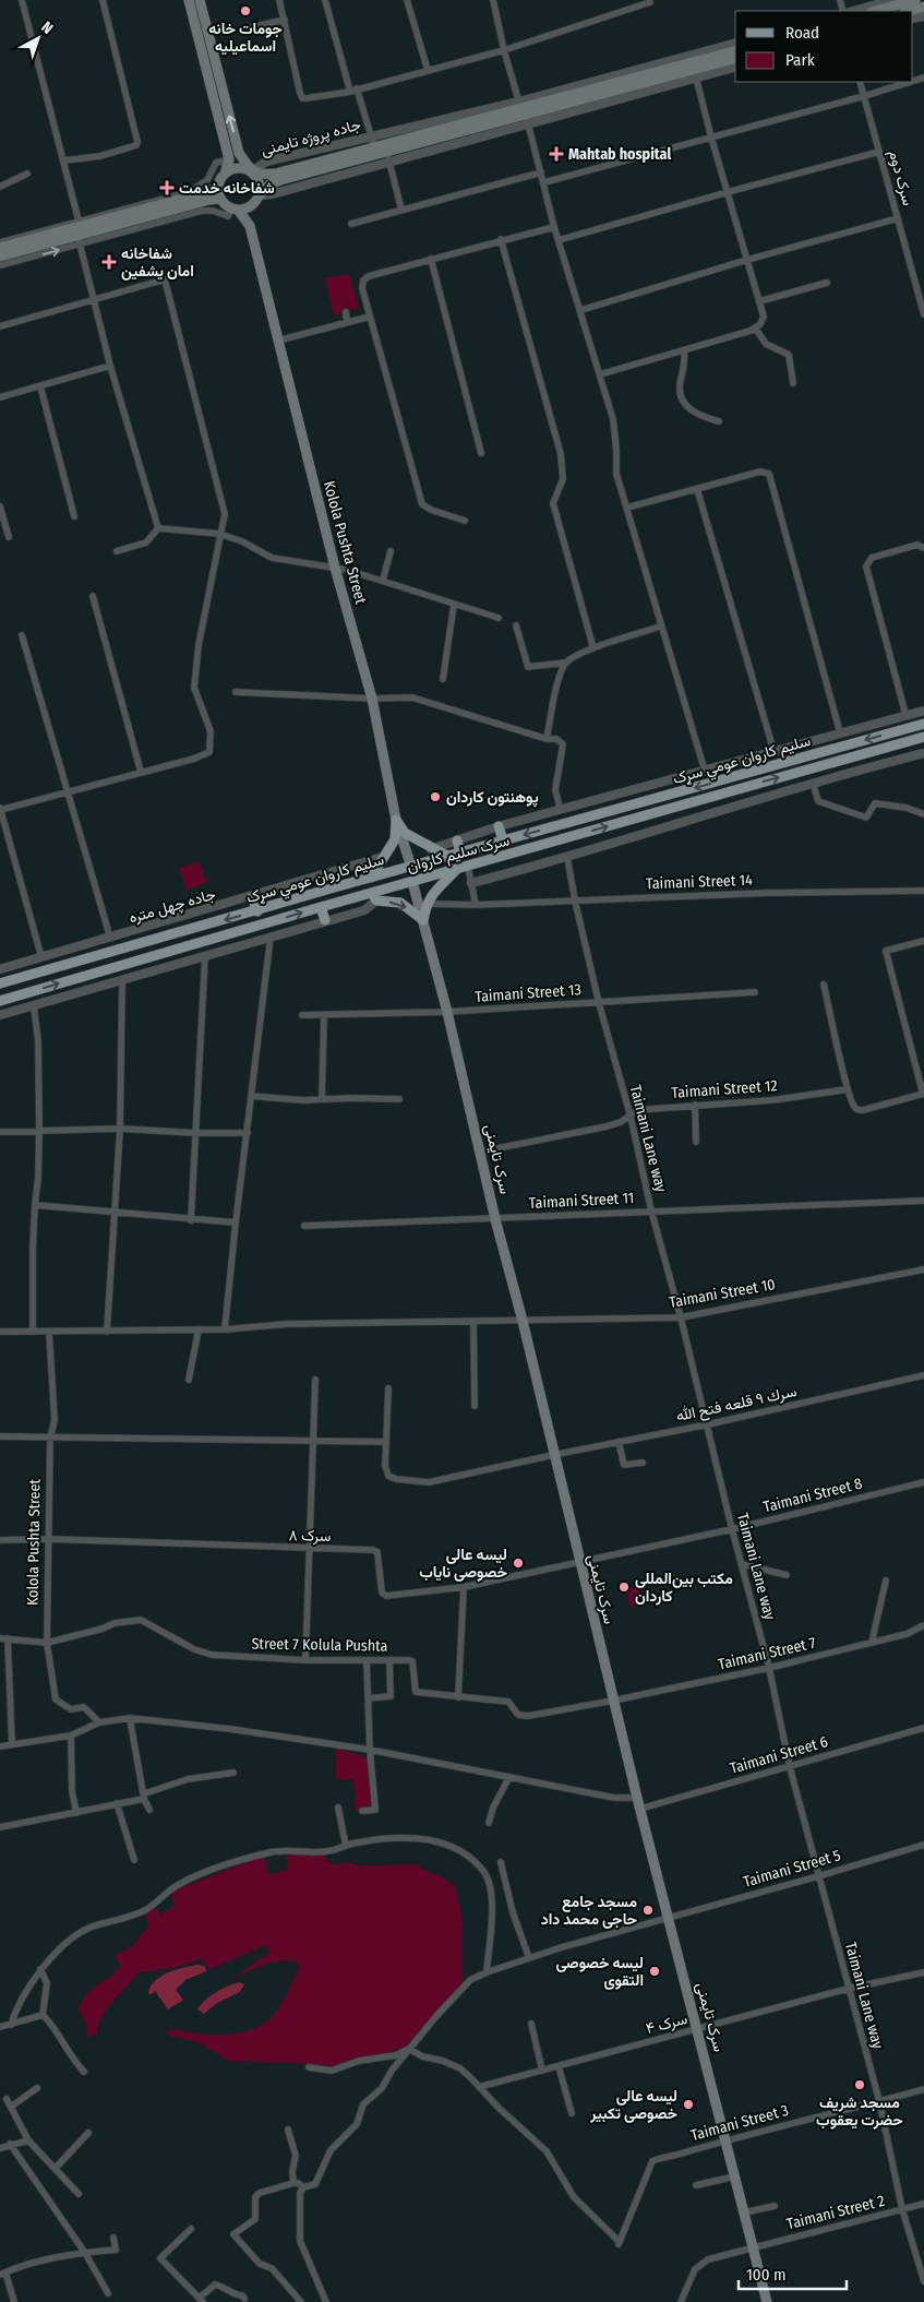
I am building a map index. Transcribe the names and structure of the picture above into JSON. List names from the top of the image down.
{
  "streets": {
    "main road": [
      "جاده پروژه تایمنی",
      "Kolola Pushta Street",
      "سلیم کاروان عومي سړک",
      "سرک سلیم کاروان",
      "سرک تایمنی"
    ],
    "street": [
      "سرک دوم",
      "Taimani Street 14",
      "جاده چهل متره",
      "Taimani Street 13",
      "Taimani Street 12",
      "Taimani Lane way",
      "Taimani Street 11",
      "Taimani Street 10",
      "سرك ٩ قلعه فتح الله",
      "Taimani Street 8",
      "سرک ۸",
      "Street 7 Kolula Pushta",
      "Taimani Street 7",
      "Taimani Street 6",
      "Taimani Street 5",
      "سرک ۴",
      "Taimani Street 3",
      "Taimani Street 2"
    ]
  },
  "crossings": [
    ["Kolola Pushta Street", "سلیم کاروان عومي سړک"],
    ["Kolola Pushta Street", "Taimani Street 10"],
    ["Kolola Pushta Street", "سرک ۸"],
    ["Kolola Pushta Street", "Street 7 Kolula Pushta"],
    ["سرک سلیم کاروان", "سرک تایمنی"],
    ["Taimani Street 14", "Taimani Lane way"],
    ["Taimani Street 13", "Taimani Lane way"],
    ["Taimani Street 13", "سرک تایمنی"],
    ["Taimani Street 12", "Taimani Lane way"],
    ["Taimani Street 12", "سرک تایمنی"],
    ["Taimani Lane way", "Taimani Street 11"],
    ["Taimani Lane way", "Taimani Street 10"],
    ["Taimani Lane way", "سرك ٩ قلعه فتح الله"],
    ["Taimani Lane way", "Taimani Street 8"],
    ["Taimani Lane way", "Taimani Street 7"],
    ["Taimani Lane way", "Taimani Street 6"],
    ["Taimani Lane way", "Taimani Street 5"],
    ["Taimani Lane way", "سرک ۴"],
    ["Taimani Lane way", "Taimani Street 3"],
    ["Taimani Lane way", "Taimani Street 2"],
    ["سرک تایمنی", "Taimani Street 11"],
    ["سرک تایمنی", "Taimani Street 10"],
    ["سرک تایمنی", "سرك ٩ قلعه فتح الله"],
    ["سرک تایمنی", "Taimani Street 8"],
    ["سرک تایمنی", "سرک ۸"],
    ["سرک تایمنی", "Street 7 Kolula Pushta"],
    ["سرک تایمنی", "Taimani Street 7"],
    ["سرک تایمنی", "Taimani Street 6"],
    ["سرک تایمنی", "Taimani Street 5"],
    ["سرک تایمنی", "سرک ۴"],
    ["سرک تایمنی", "Taimani Street 3"],
    ["سرک تایمنی", "Taimani Street 2"],
    ["Taimani Street 8", "سرک ۸"],
    ["Street 7 Kolula Pushta", "Taimani Street 7"],
    ["سرک ۴", "Taimani Street 3"]
  ],
  "one_way": ["سلیم کاروان عومي سړک", "سرک سلیم کاروان"],
  "places": {
    "other": [
      "جومات خانه اسماعيليه",
      "پوهنتون کاردان",
      "لیسه عالی خصوصی نایاب",
      "مکتب بین‌المللی کاردان",
      "مسجد جامع حاجی محمد داد",
      "لیسه خصوصی التقوی",
      "مسجد شریف حضرت یعقوب",
      "لیسه عالی خصوصی تکبیر"
    ],
    "health": ["Mahtab hospital", "شفاخانه خدمت", "شفاخانه امان یشفین"]
  },
  "legend": ["Road", "Park"],
  "scale_bar": "100 m",
  "north": "top right"
}
